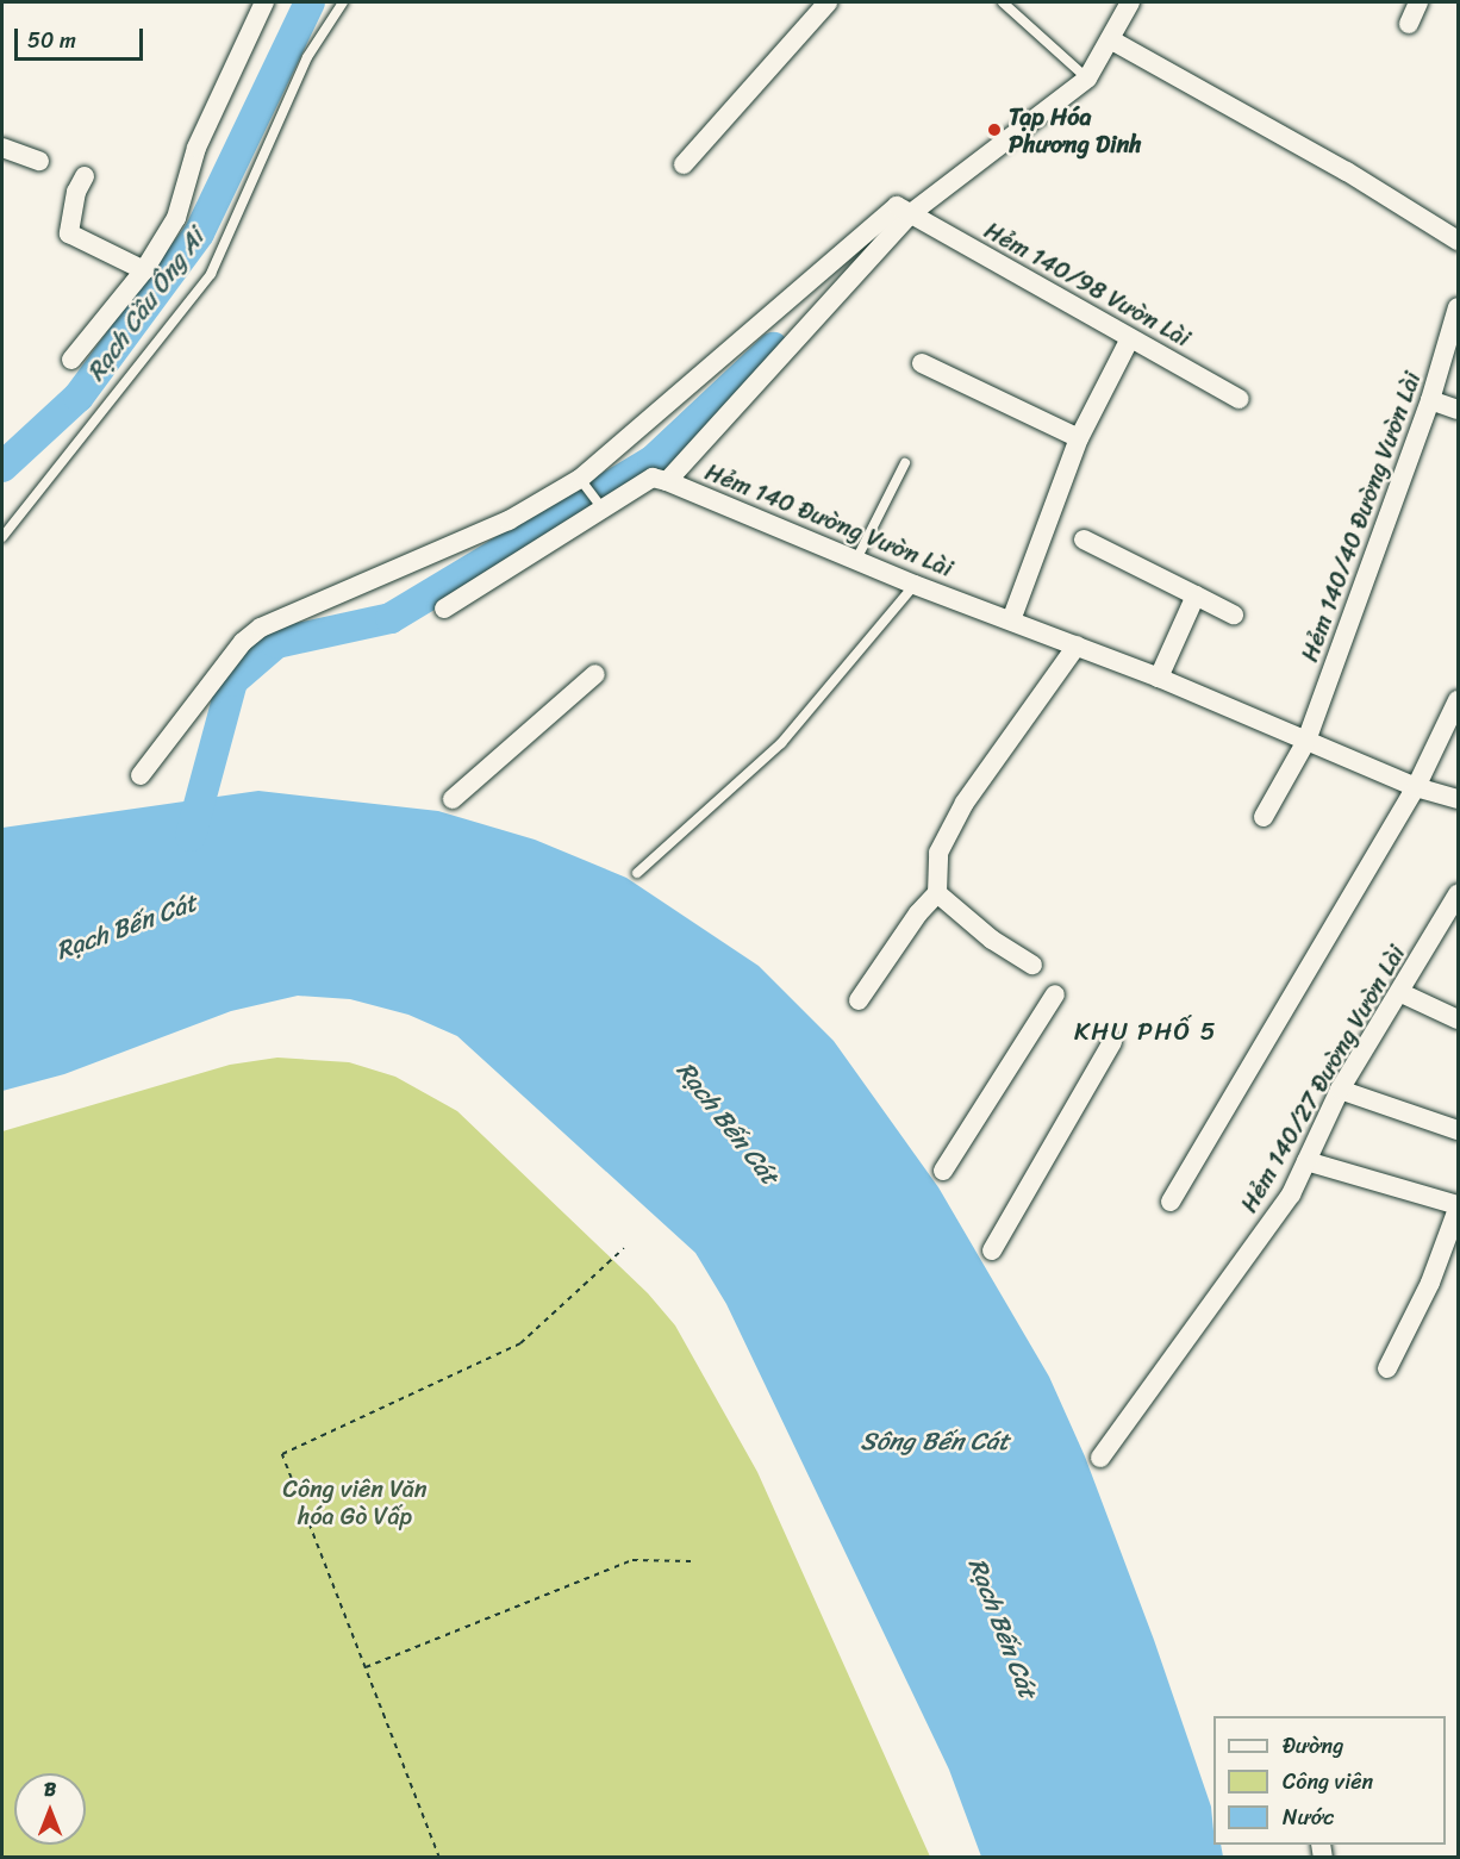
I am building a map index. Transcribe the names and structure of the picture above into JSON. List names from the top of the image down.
{
  "streets": {
    "street": [
      "Hẻm 140/98 Vườn Lài",
      "Hẻm 140/40 Đường Vườn Lài",
      "Hẻm 140 Đường Vườn Lài",
      "Hẻm 140/27 Đường Vườn Lài"
    ]
  },
  "crossings": [
    ["Hẻm 140/98 Vườn Lài", "Hẻm 140 Đường Vườn Lài"],
    ["Hẻm 140/40 Đường Vườn Lài", "Hẻm 140 Đường Vườn Lài"]
  ],
  "districts": ["KHU PHỐ 5"],
  "water": ["Rạch Cầu Ông Ai", "Rạch Bến Cát", "Sông Bến Cát"],
  "parks": ["Công viên Văn hóa Gò Vấp"],
  "places": ["Tạp Hóa Phương Dinh"],
  "legend": ["Đường", "Công viên", "Nước"],
  "scale_bar": "50 m",
  "north": "top"
}
